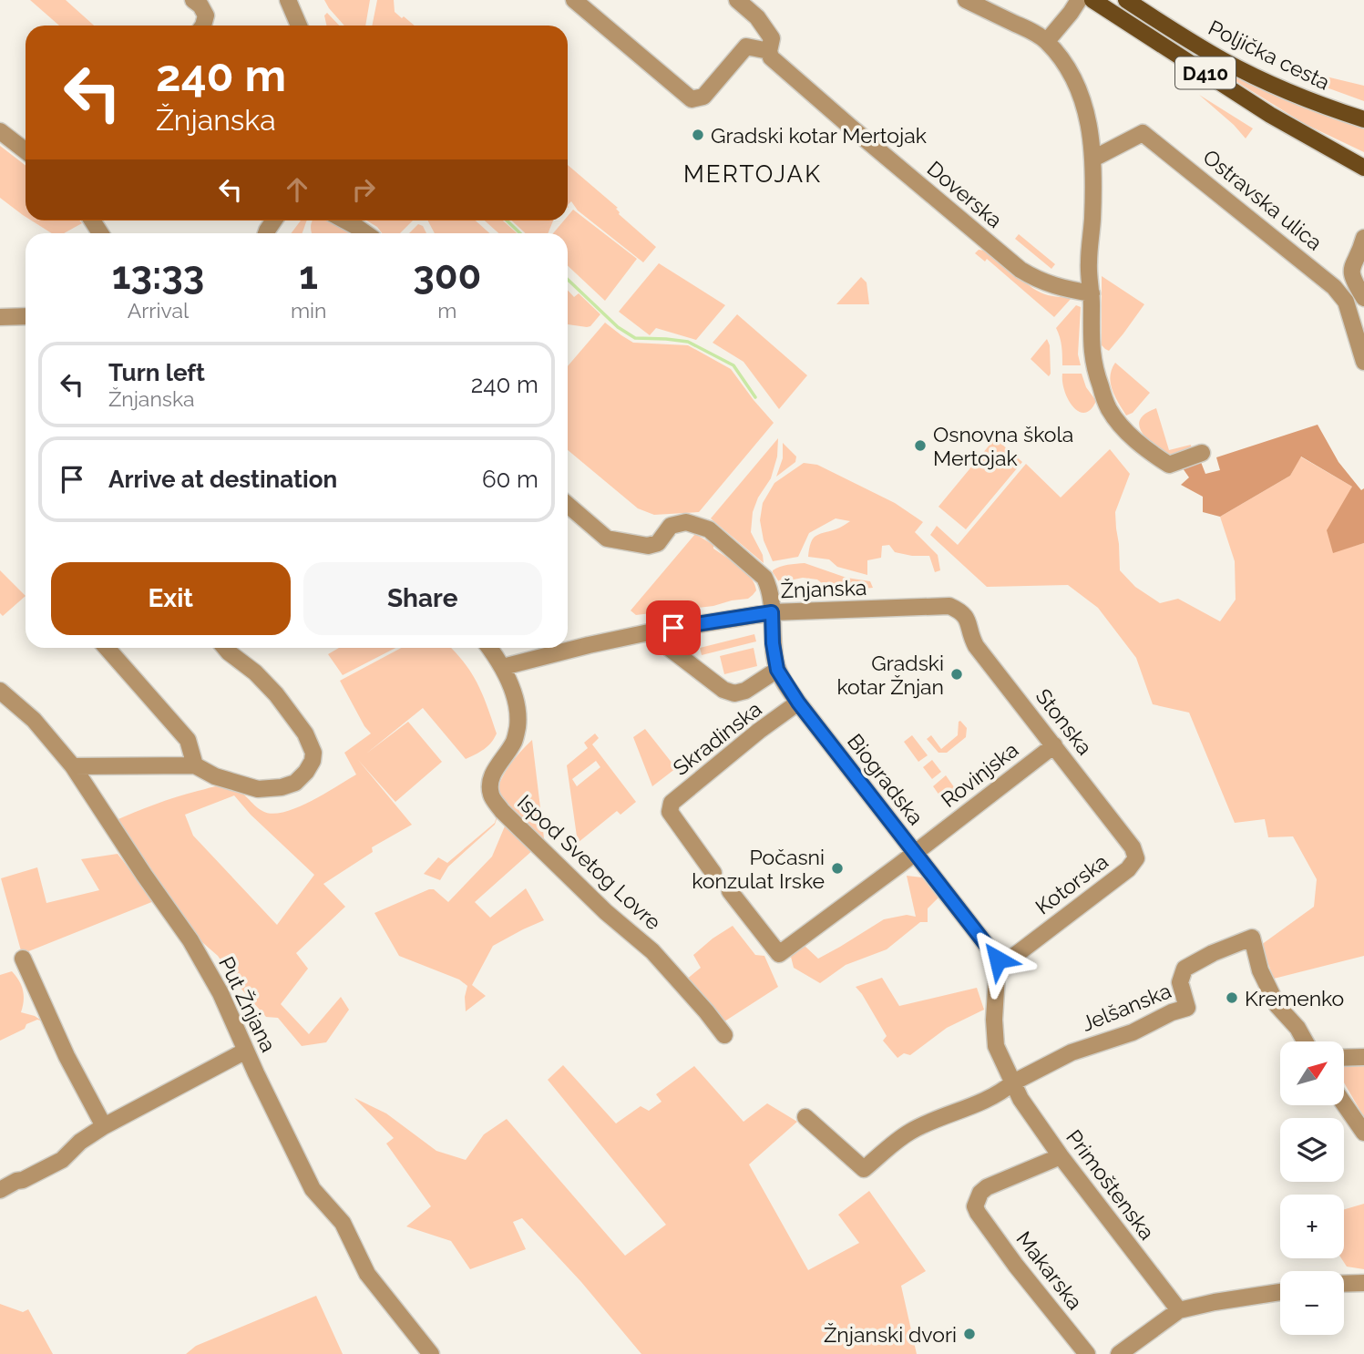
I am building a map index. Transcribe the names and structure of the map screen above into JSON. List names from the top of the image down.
{
  "streets": {
    "main road": ["Poljička cesta", "D410"],
    "street": [
      "Doverska",
      "Ostravska ulica",
      "Žnjanska",
      "Stonska",
      "Skradinska",
      "Rovinjska",
      "Biogradska",
      "Ispod Svetog Lovre",
      "Kotorska",
      "Put Žnjana",
      "Jelšanska",
      "Primoštenska",
      "Makarska"
    ]
  },
  "crossings": [
    ["Žnjanska", "Stonska"],
    ["Žnjanska", "Skradinska"],
    ["Žnjanska", "Biogradska"],
    ["Žnjanska", "Ispod Svetog Lovre"],
    ["Stonska", "Rovinjska"],
    ["Stonska", "Kotorska"],
    ["Skradinska", "Biogradska"],
    ["Rovinjska", "Biogradska"],
    ["Biogradska", "Kotorska"],
    ["Biogradska", "Primoštenska"],
    ["Kotorska", "Primoštenska"],
    ["Jelšanska", "Primoštenska"],
    ["Primoštenska", "Makarska"]
  ],
  "districts": ["MERTOJAK"],
  "places": [
    "Gradski kotar Mertojak",
    "Osnovna škola Mertojak",
    "Gradski kotar Žnjan",
    "Počasni konzulat Irske",
    "Kremenko",
    "Žnjanski dvori"
  ],
  "north": "top right",
  "page": {
    "turn": ["240 m", "Žnjanska"],
    "eta": [
      "13:33",
      "Arrival",
      "1",
      "min",
      "300",
      "m"
    ],
    "list": [
      {
        "name": "Turn left",
        "note": "Žnjanska",
        "value": "240 m"
      },
      {
        "name": "Arrive at destination",
        "value": "60 m"
      }
    ],
    "buttons": ["Exit", "Share"],
    "map_buttons": ["+", "−"]
  }
}
